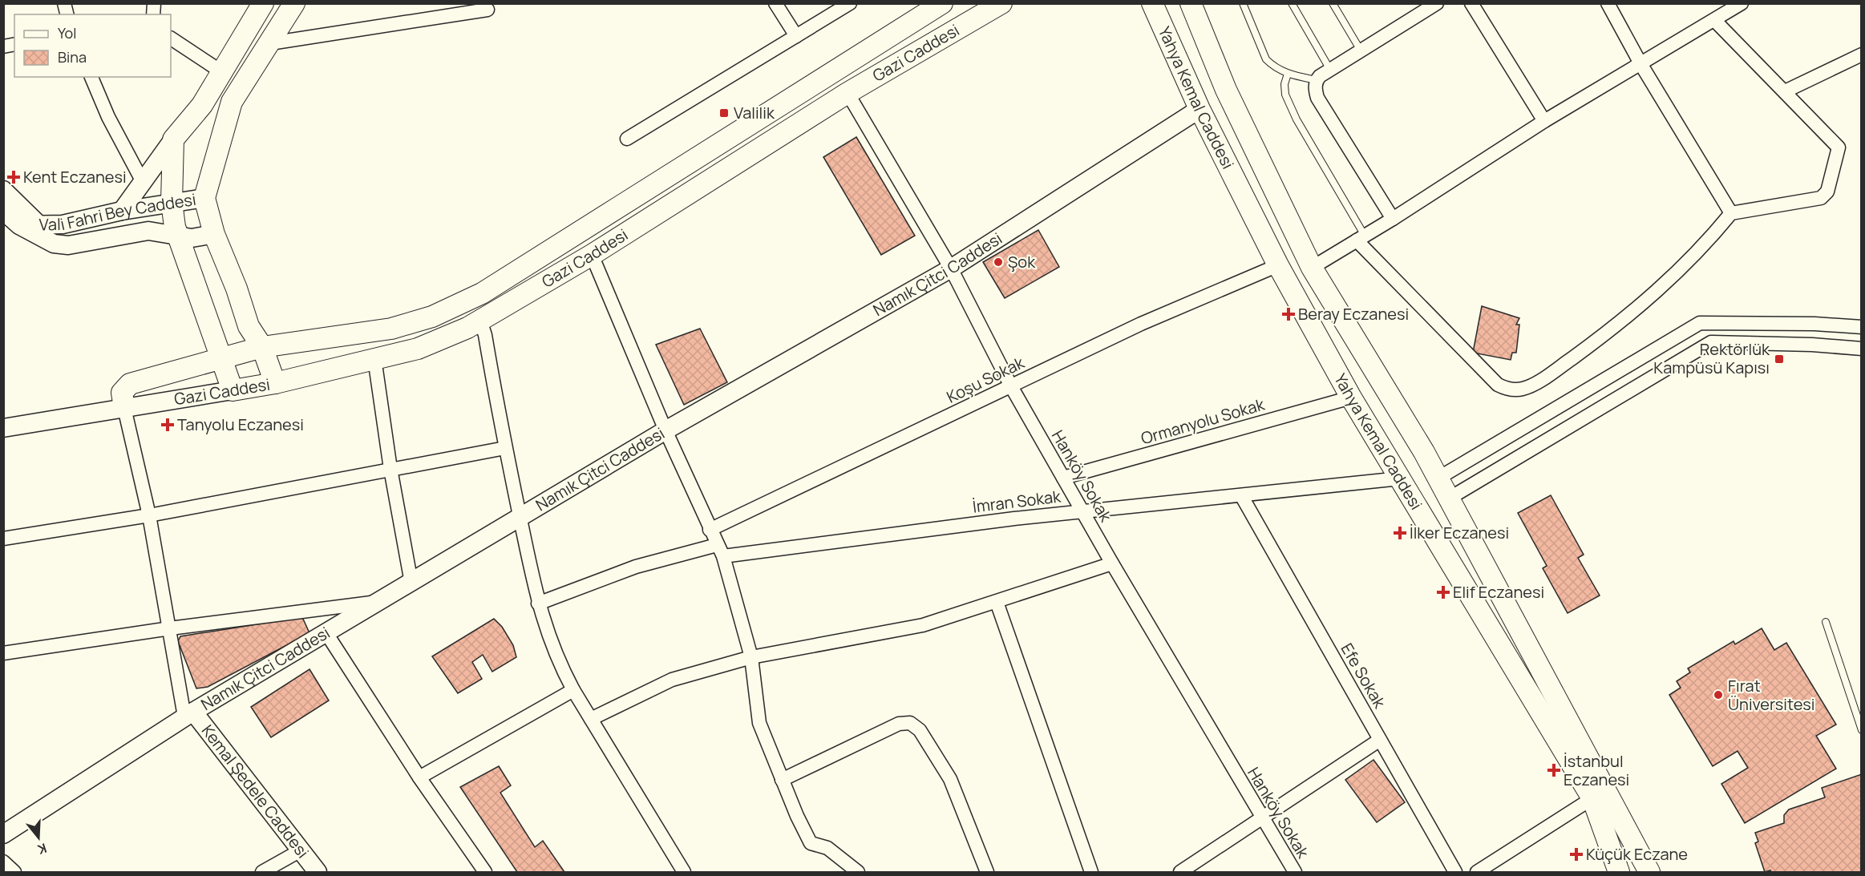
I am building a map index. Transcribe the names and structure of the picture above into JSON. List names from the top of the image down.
{
  "streets": {
    "main road": ["Gazi Caddesi", "Yahya Kemal Caddesi", "Vali Fahri Bey Caddesi"],
    "street": [
      "Namık Çitci Caddesi",
      "Koşu Sokak",
      "Ormanyolu Sokak",
      "Hanköy Sokak",
      "İmran Sokak",
      "Efe Sokak",
      "Kemal Şedele Caddesi"
    ]
  },
  "crossings": [
    ["Gazi Caddesi", "Vali Fahri Bey Caddesi"],
    ["Gazi Caddesi", "Hanköy Sokak"],
    ["Yahya Kemal Caddesi", "Namık Çitci Caddesi"],
    ["Yahya Kemal Caddesi", "Koşu Sokak"],
    ["Yahya Kemal Caddesi", "Ormanyolu Sokak"],
    ["Yahya Kemal Caddesi", "İmran Sokak"],
    ["Namık Çitci Caddesi", "Hanköy Sokak"],
    ["Namık Çitci Caddesi", "Kemal Şedele Caddesi"],
    ["Koşu Sokak", "Hanköy Sokak"],
    ["Ormanyolu Sokak", "Hanköy Sokak"],
    ["Hanköy Sokak", "İmran Sokak"],
    ["İmran Sokak", "Efe Sokak"]
  ],
  "places": {
    "transit": ["Valilik", "Rektörlük Kampüsü Kapısı"],
    "health": [
      "Kent Eczanesi",
      "Beray Eczanesi",
      "Tanyolu Eczanesi",
      "İlker Eczanesi",
      "Elif Eczanesi",
      "İstanbul Eczanesi",
      "Küçük Eczane"
    ],
    "other": ["Şok", "Fırat Üniversitesi"]
  },
  "legend": ["Yol", "Bina"],
  "north": "bottom"
}
